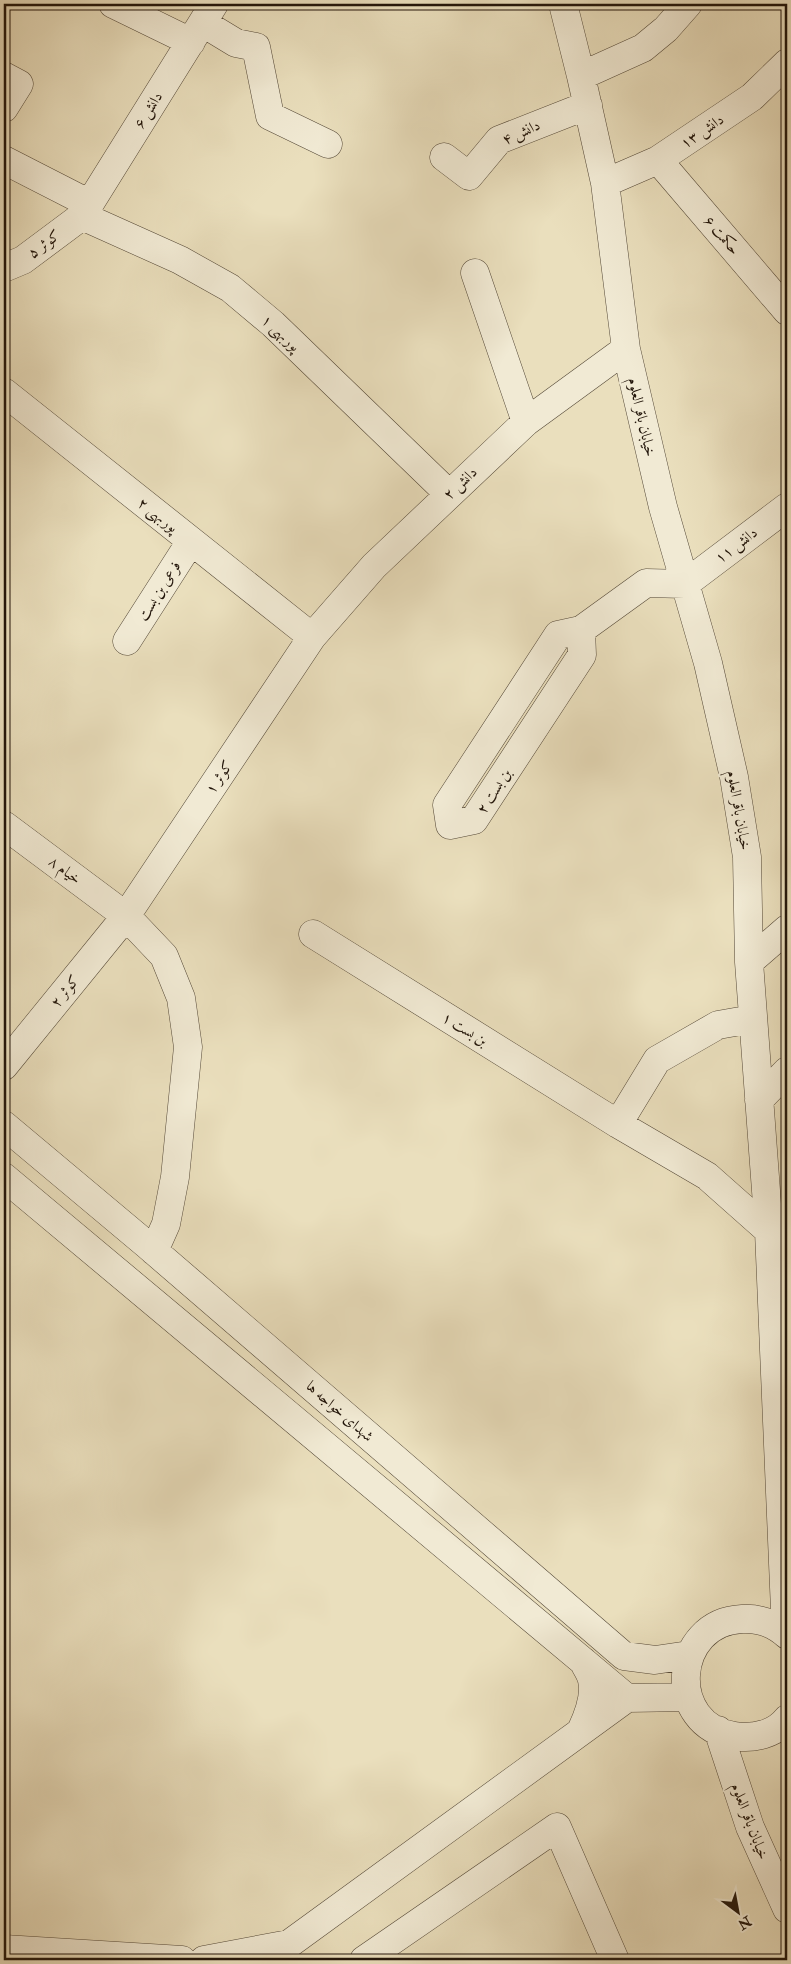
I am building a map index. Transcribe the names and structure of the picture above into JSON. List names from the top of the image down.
{
  "streets": {
    "street": [
      "دانش ۶",
      "دانش ۱۳",
      "دانش ۴",
      "حکمت ۶",
      "کوثر ۵",
      "پوربهی ۱",
      "خیابان باقر العلوم",
      "دانش ۲",
      "پوربهی ۲",
      "دانش ۱۱",
      "فرعی بن بست",
      "کوثر ۱",
      "بن بست ۲",
      "خیام ۸",
      "کوثر ۲",
      "بن بست ۱",
      "شهدای خواجه ها"
    ]
  },
  "crossings": [
    ["دانش ۶", "کوثر ۵"],
    ["دانش ۶", "پوربهی ۱"],
    ["دانش ۱۳", "حکمت ۶"],
    ["دانش ۱۳", "خیابان باقر العلوم"],
    ["دانش ۴", "خیابان باقر العلوم"],
    ["کوثر ۵", "پوربهی ۱"],
    ["پوربهی ۱", "دانش ۲"],
    ["خیابان باقر العلوم", "دانش ۲"],
    ["خیابان باقر العلوم", "دانش ۱۱"],
    ["خیابان باقر العلوم", "بن بست ۲"],
    ["خیابان باقر العلوم", "بن بست ۱"],
    ["دانش ۲", "پوربهی ۲"],
    ["دانش ۲", "کوثر ۱"],
    ["پوربهی ۲", "فرعی بن بست"],
    ["پوربهی ۲", "کوثر ۱"],
    ["دانش ۱۱", "بن بست ۲"],
    ["کوثر ۱", "خیام ۸"],
    ["کوثر ۱", "کوثر ۲"],
    ["خیام ۸", "کوثر ۲"],
    ["خیام ۸", "شهدای خواجه ها"]
  ],
  "north": "bottom right"
}
